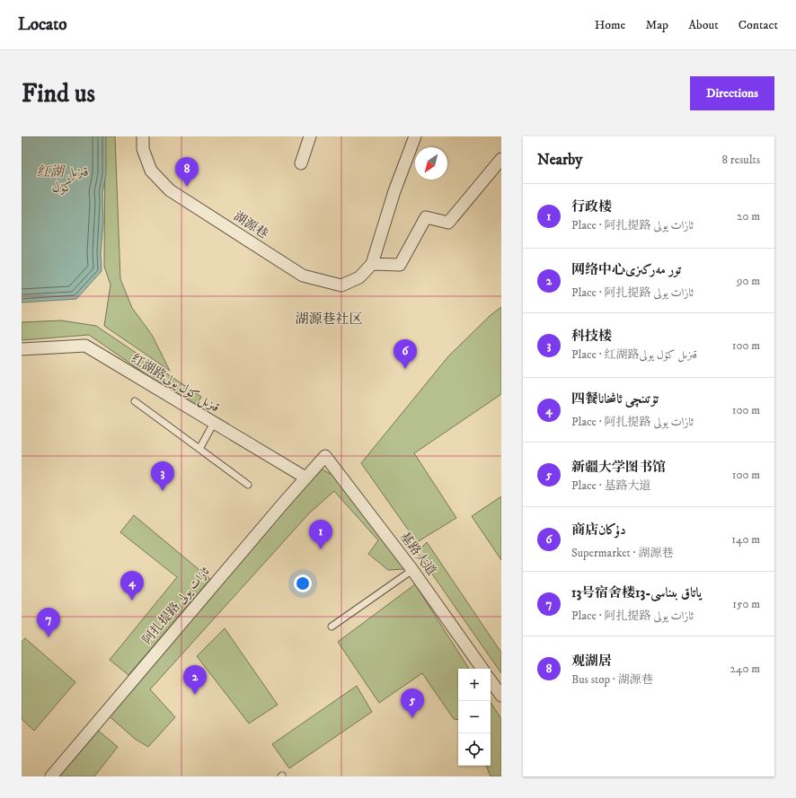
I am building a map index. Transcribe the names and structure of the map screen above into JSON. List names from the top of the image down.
{
  "streets": {
    "street": [
      "湖源巷",
      "红湖路قىزىل كۆل يولى",
      "基路大道",
      "阿扎提路 ئازات يولى"
    ]
  },
  "crossings": [
    ["红湖路قىزىل كۆل يولى", "阿扎提路 ئازات يولى"],
    ["基路大道", "阿扎提路 ئازات يولى"]
  ],
  "districts": ["湖源巷社区"],
  "water": ["红湖 قىزىل كۆل"],
  "north": "bottom left",
  "page": {
    "header": "Locato",
    "nav": [
      "Home",
      "Map",
      "About",
      "Contact"
    ],
    "buttons": "Directions",
    "title": "Find us",
    "heading": ["Nearby", "8 results"],
    "pins": [
      "8",
      "6",
      "3",
      "1",
      "4",
      "7",
      "2",
      "5"
    ],
    "list": [
      {
        "mark": "1",
        "name": "行政楼",
        "note": "Place · 阿扎提路 ئازات يولى",
        "value": "20 m"
      },
      {
        "mark": "2",
        "name": "网络中心تور مەركىزى",
        "note": "Place · 阿扎提路 ئازات يولى",
        "value": "90 m"
      },
      {
        "mark": "3",
        "name": "科技楼",
        "note": "Place · 红湖路قىزىل كۆل يولى",
        "value": "100 m"
      },
      {
        "mark": "4",
        "name": "四餐تۆتىنچى ئاشخانا",
        "note": "Place · 阿扎提路 ئازات يولى",
        "value": "100 m"
      },
      {
        "mark": "5",
        "name": "新疆大学图书馆",
        "note": "Place · 基路大道",
        "value": "100 m"
      },
      {
        "mark": "6",
        "name": "商店دۇكان",
        "note": "Supermarket · 湖源巷",
        "value": "140 m"
      },
      {
        "mark": "7",
        "name": "13号宿舍楼13-ياتاق بىناسى",
        "note": "Place · 阿扎提路 ئازات يولى",
        "value": "150 m"
      },
      {
        "mark": "8",
        "name": "观湖居",
        "note": "Bus stop · 湖源巷",
        "value": "240 m"
      }
    ],
    "map_buttons": ["+", "−"]
  }
}
